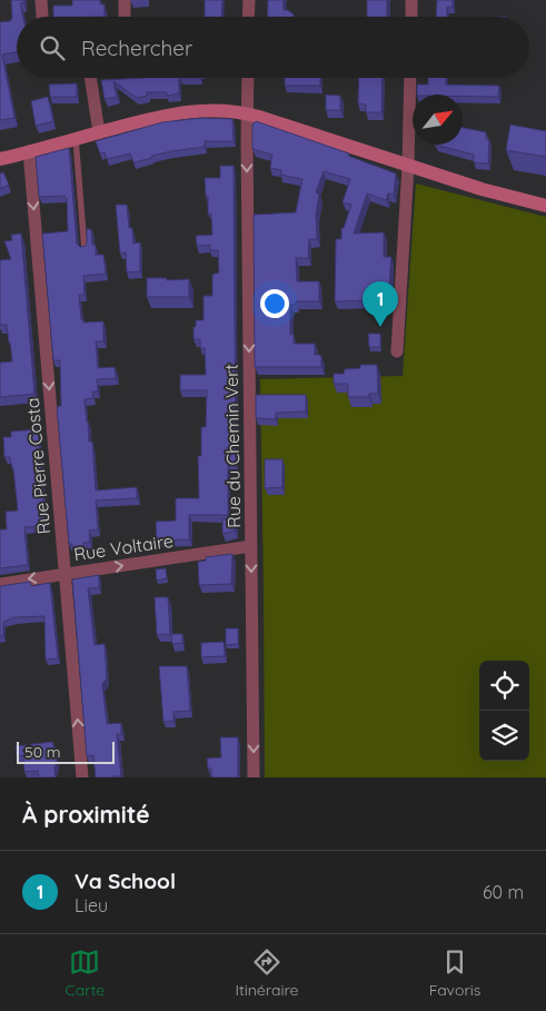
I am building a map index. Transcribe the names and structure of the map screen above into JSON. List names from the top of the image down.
{
  "streets": {
    "street": ["Rue du Chemin Vert", "Rue Pierre Costa", "Rue Voltaire"]
  },
  "crossings": [
    ["Rue du Chemin Vert", "Rue Voltaire"],
    ["Rue Pierre Costa", "Rue Voltaire"]
  ],
  "one_way": ["Rue du Chemin Vert"],
  "scale_bar": "50 m",
  "north": "top right",
  "page": {
    "search": "Rechercher",
    "pins": "1",
    "scale": "50 m",
    "heading": "À proximité",
    "list": [
      {
        "mark": "1",
        "name": "Va School",
        "note": "Lieu",
        "value": "60 m"
      }
    ],
    "nav": ["Carte", "Itinéraire", "Favoris"]
  }
}
